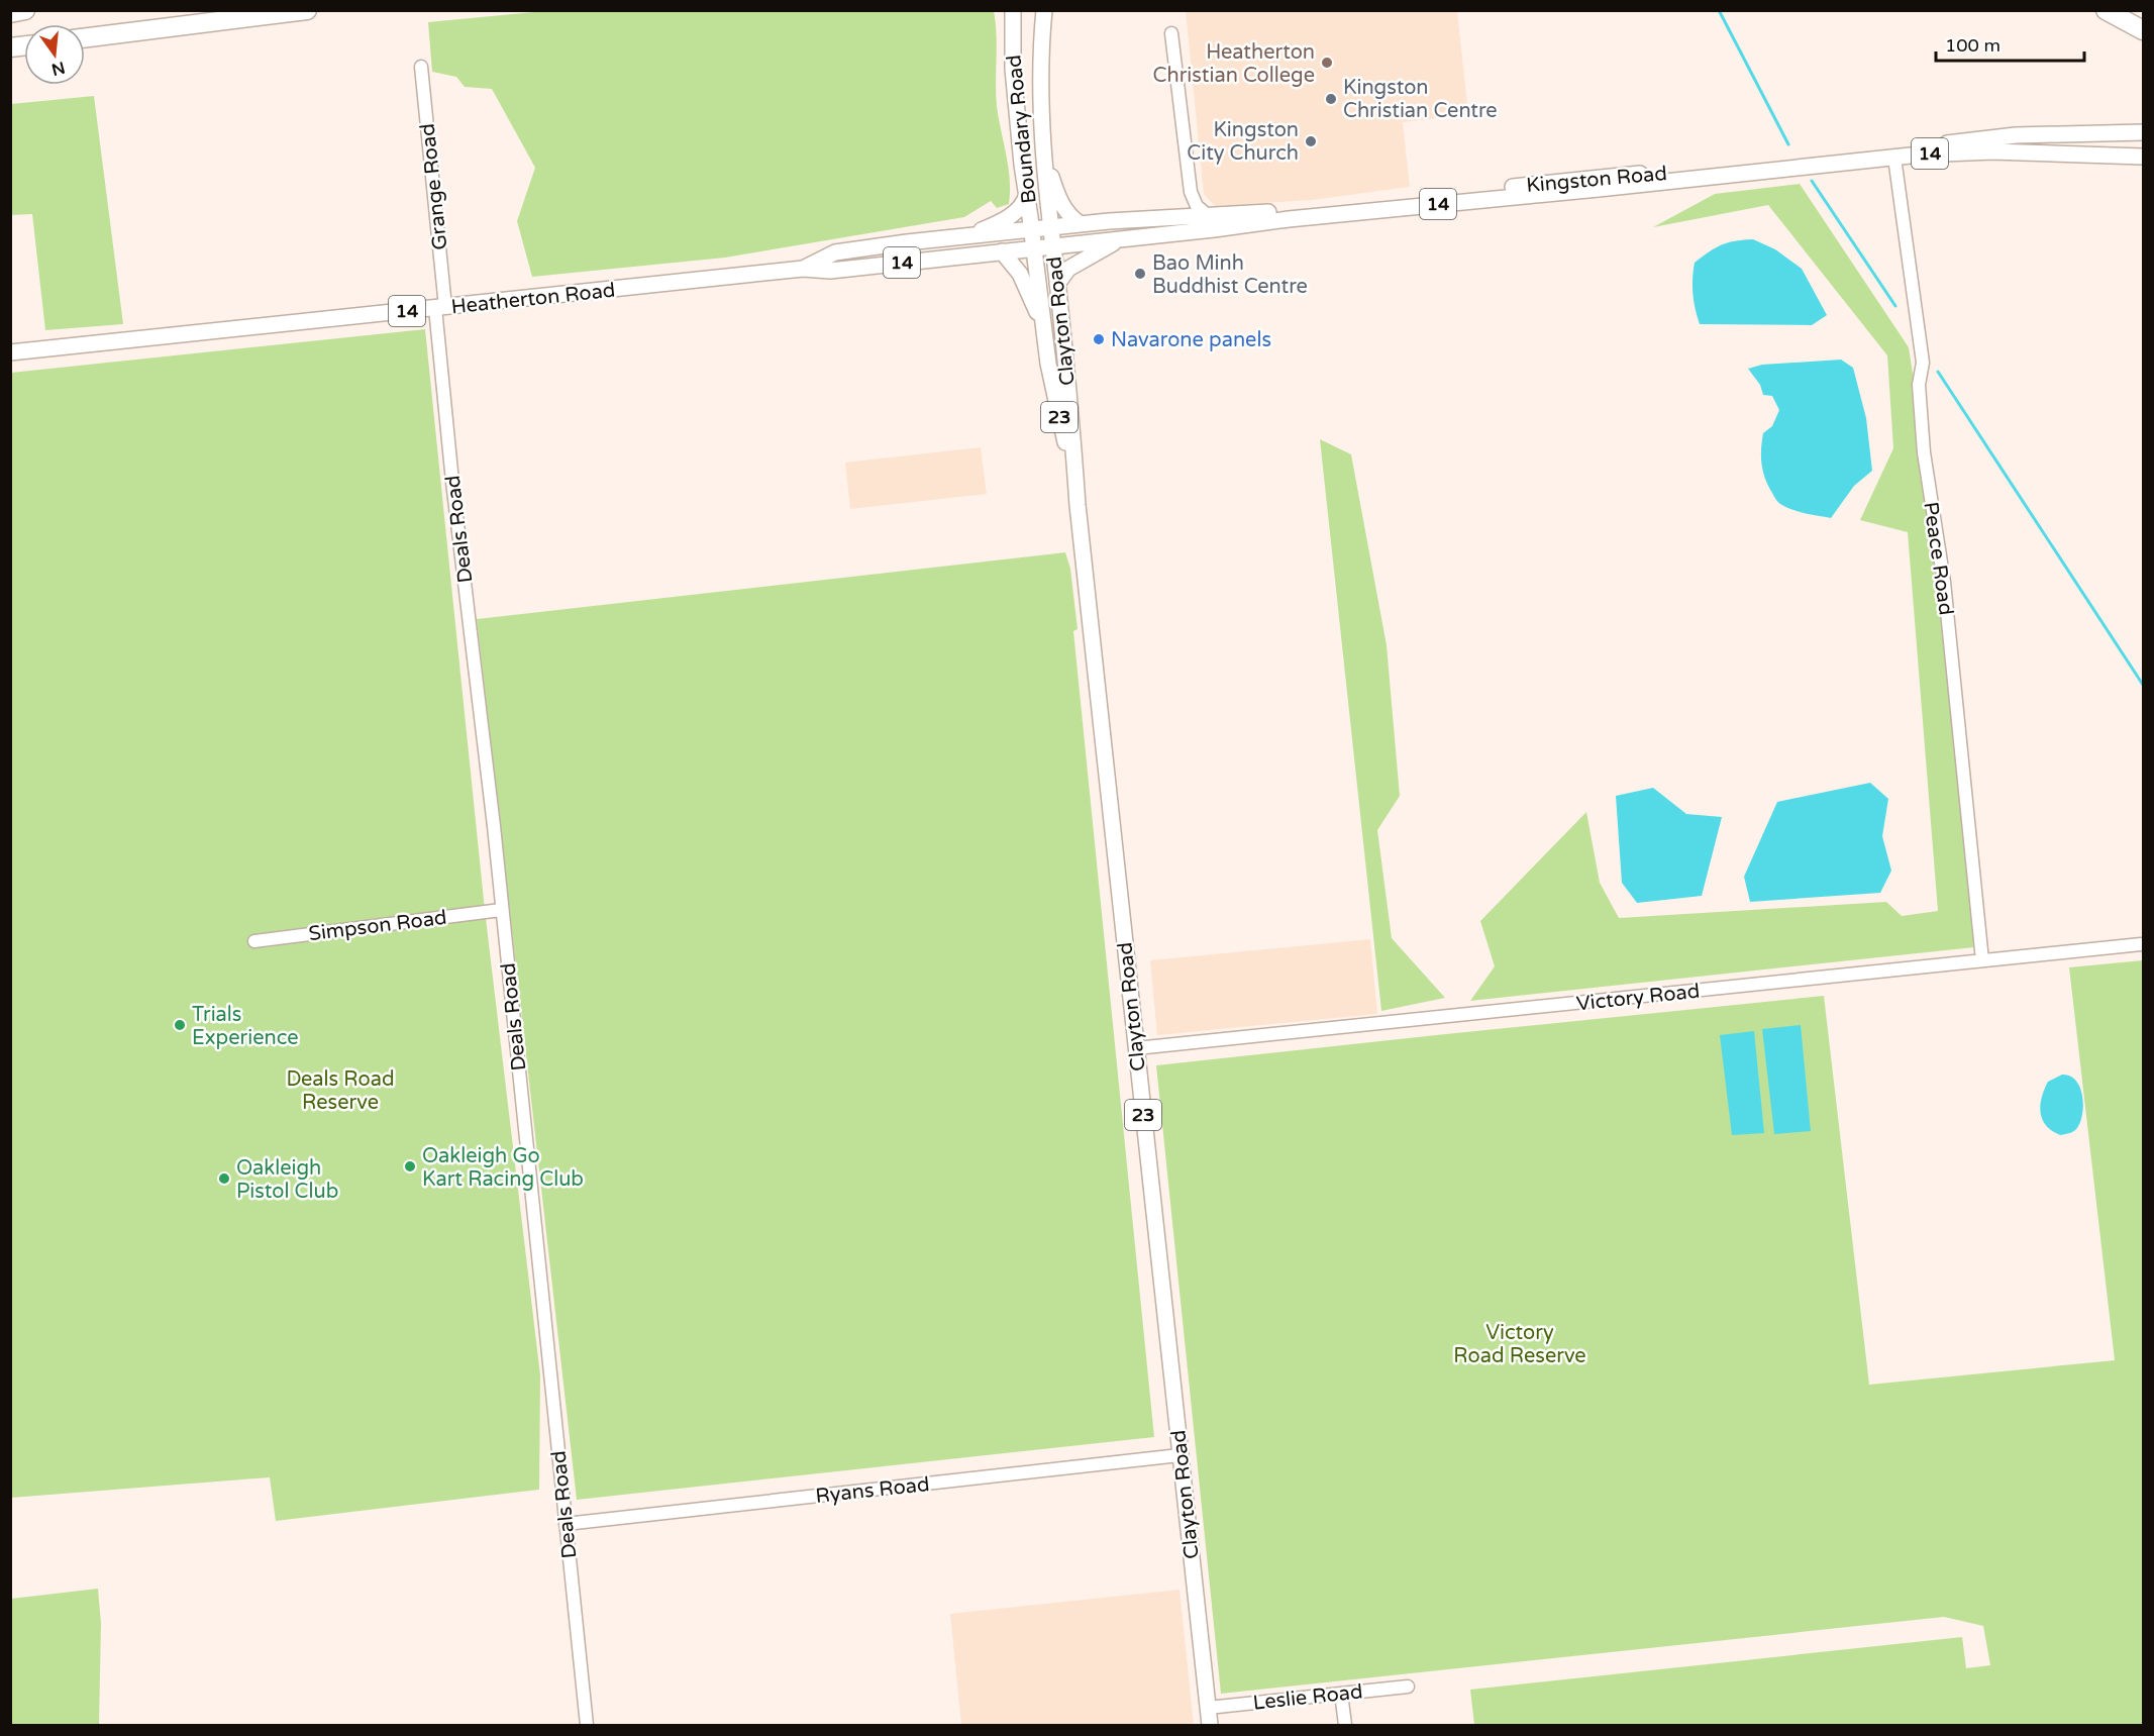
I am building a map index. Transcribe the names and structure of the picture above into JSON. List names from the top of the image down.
{
  "streets": {
    "main road": [
      "Boundary Road",
      "14",
      "Kingston Road",
      "Heatherton Road",
      "Clayton Road",
      "23"
    ],
    "street": [
      "Grange Road",
      "Deals Road",
      "Peace Road",
      "Simpson Road",
      "Victory Road",
      "Ryans Road",
      "Leslie Road"
    ]
  },
  "crossings": [
    ["Boundary Road", "Kingston Road"],
    ["Boundary Road", "Heatherton Road"],
    ["Boundary Road", "Clayton Road"],
    ["Kingston Road", "Heatherton Road"],
    ["Kingston Road", "Clayton Road"],
    ["Kingston Road", "Peace Road"],
    ["Grange Road", "Heatherton Road"],
    ["Grange Road", "Deals Road"],
    ["Heatherton Road", "Clayton Road"],
    ["Heatherton Road", "Deals Road"],
    ["Clayton Road", "Victory Road"],
    ["Clayton Road", "Ryans Road"],
    ["Clayton Road", "Leslie Road"],
    ["Deals Road", "Simpson Road"],
    ["Deals Road", "Ryans Road"],
    ["Peace Road", "Victory Road"]
  ],
  "parks": ["Deals Road Reserve", "Victory Road Reserve"],
  "places": [
    "Heatherton Christian College",
    "Kingston Christian Centre",
    "Kingston City Church",
    "Bao Minh Buddhist Centre",
    "Navarone panels",
    "Trials Experience",
    "Oakleigh Go Kart Racing Club",
    "Oakleigh Pistol Club"
  ],
  "scale_bar": "100 m",
  "north": "bottom"
}
